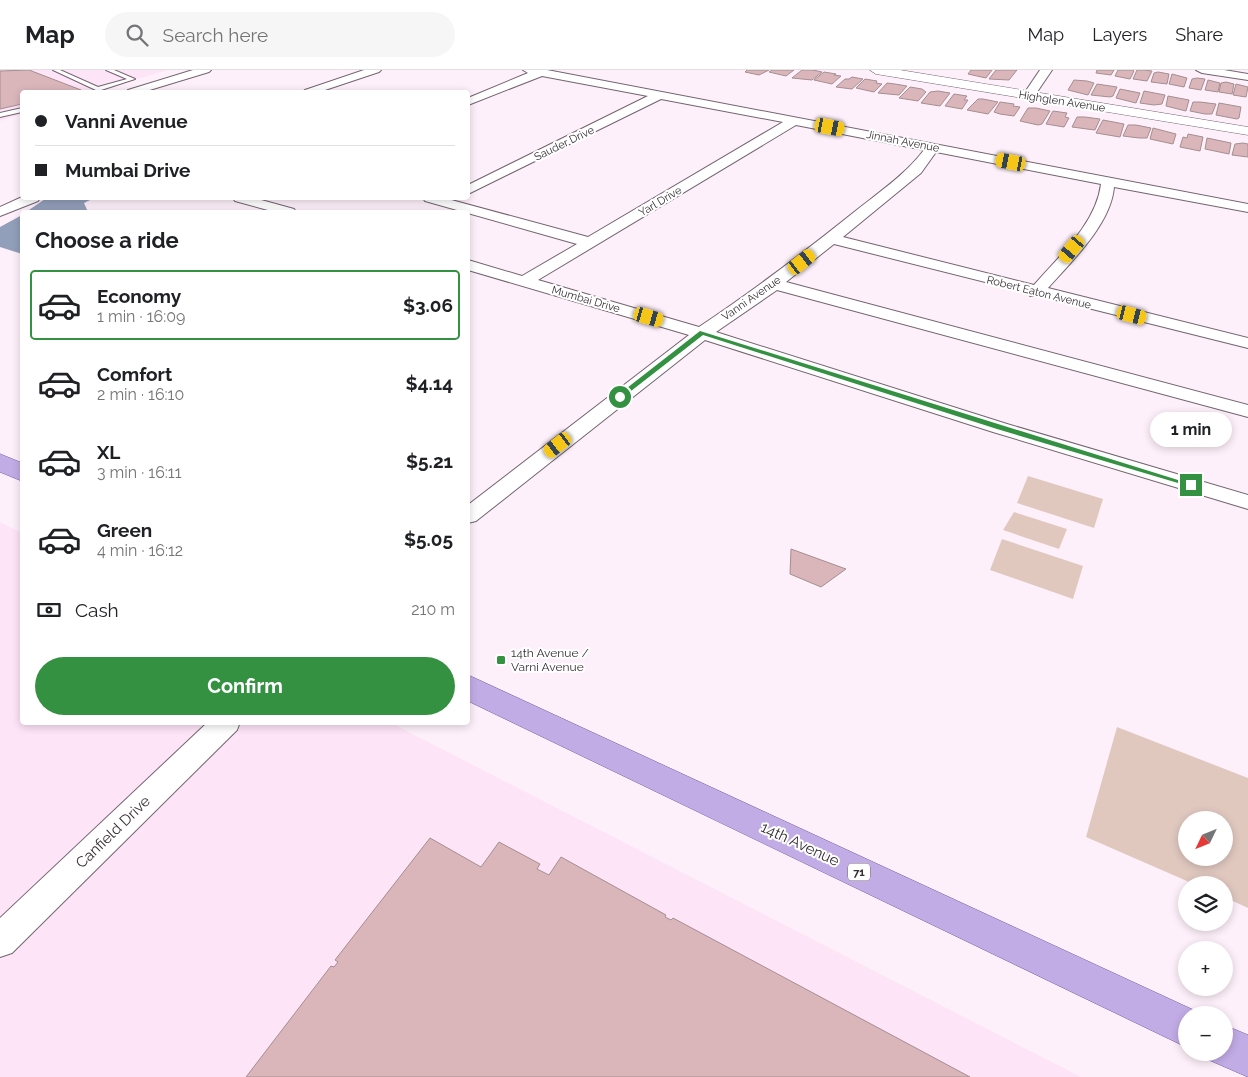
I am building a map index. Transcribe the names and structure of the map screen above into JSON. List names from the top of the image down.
{
  "streets": {
    "main road": ["14th Avenue", "71"],
    "street": [
      "Highglen Avenue",
      "Jinnah Avenue",
      "Sauder Drive",
      "Yarl Drive",
      "Robert Eaton Avenue",
      "Vanni Avenue",
      "Mumbai Drive",
      "Canfield Drive"
    ]
  },
  "crossings": [
    ["Jinnah Avenue", "Sauder Drive"],
    ["Jinnah Avenue", "Yarl Drive"],
    ["Jinnah Avenue", "Vanni Avenue"],
    ["Yarl Drive", "Mumbai Drive"],
    ["Robert Eaton Avenue", "Vanni Avenue"],
    ["Vanni Avenue", "Mumbai Drive"]
  ],
  "places": {
    "transit": ["14th Avenue / Varni Avenue"]
  },
  "north": "bottom left",
  "page": {
    "header": "Map",
    "search": "Search here",
    "nav": ["Map", "Layers", "Share"],
    "banner": ["Vanni Avenue", "Mumbai Drive"],
    "heading": "Choose a ride",
    "list": [
      {
        "name": "Economy",
        "note": "1 min · 16:09",
        "value": "$3.06"
      },
      {
        "name": "Comfort",
        "note": "2 min · 16:10",
        "value": "$4.14"
      },
      {
        "name": "XL",
        "note": "3 min · 16:11",
        "value": "$5.21"
      },
      {
        "name": "Green",
        "note": "4 min · 16:12",
        "value": "$5.05"
      }
    ],
    "bubble": "1 min",
    "pay": ["Cash", "210 m"],
    "buttons": "Confirm",
    "map_buttons": ["+", "−"]
  }
}
